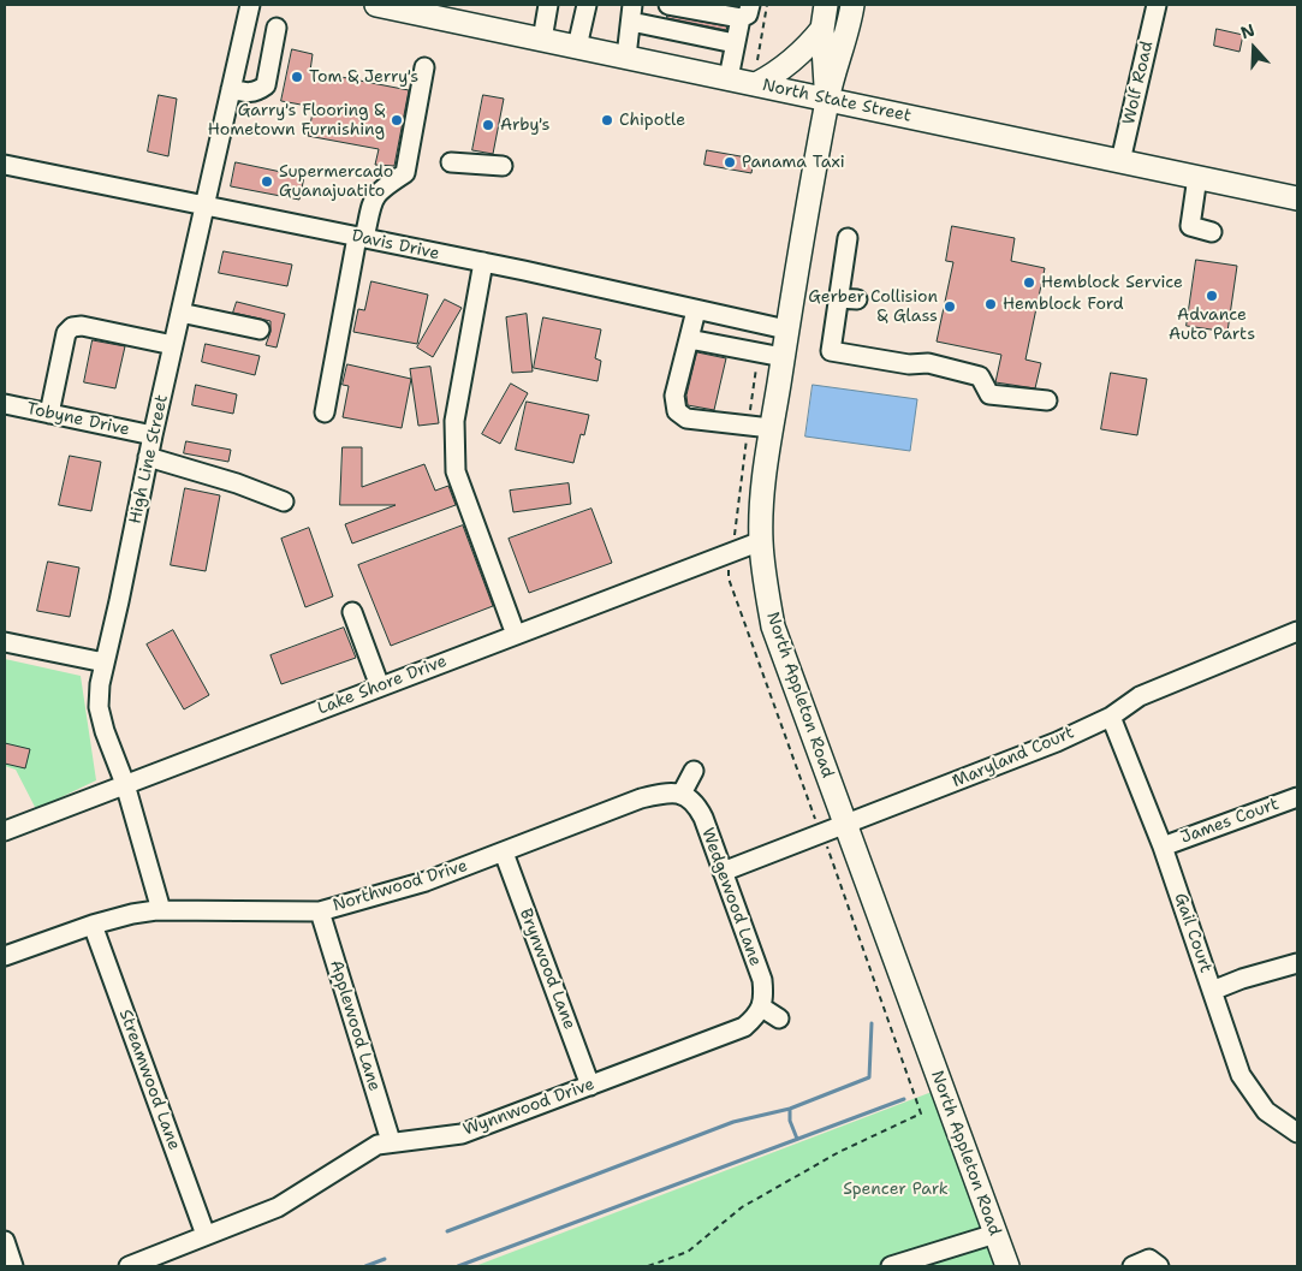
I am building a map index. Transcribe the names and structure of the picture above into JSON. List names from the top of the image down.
{
  "streets": {
    "main road": ["North State Street", "North Appleton Road"],
    "street": [
      "Wolf Road",
      "Davis Drive",
      "Tobyne Drive",
      "High Line Street",
      "Lake Shore Drive",
      "Maryland Court",
      "James Court",
      "Northwood Drive",
      "Wedgewood Lane",
      "Gail Court",
      "Brynwood Lane",
      "Applewood Lane",
      "Streamwood Lane",
      "Wynnwood Drive"
    ]
  },
  "crossings": [
    ["Wolf Road", "North State Street"],
    ["North State Street", "North Appleton Road"],
    ["Davis Drive", "High Line Street"],
    ["Davis Drive", "North Appleton Road"],
    ["Tobyne Drive", "High Line Street"],
    ["High Line Street", "Lake Shore Drive"],
    ["High Line Street", "Northwood Drive"],
    ["Lake Shore Drive", "North Appleton Road"],
    ["North Appleton Road", "Maryland Court"],
    ["Maryland Court", "Wedgewood Lane"],
    ["Maryland Court", "Gail Court"],
    ["James Court", "Gail Court"],
    ["Northwood Drive", "Wedgewood Lane"],
    ["Northwood Drive", "Brynwood Lane"],
    ["Northwood Drive", "Applewood Lane"],
    ["Northwood Drive", "Streamwood Lane"],
    ["Wedgewood Lane", "Wynnwood Drive"],
    ["Brynwood Lane", "Wynnwood Drive"],
    ["Applewood Lane", "Wynnwood Drive"],
    ["Streamwood Lane", "Wynnwood Drive"]
  ],
  "parks": ["Spencer Park"],
  "places": [
    "Tom & Jerry's",
    "Garry's Flooring & Hometown Furnishing",
    "Chipotle",
    "Arby's",
    "Panama Taxi",
    "Supermercado Guanajuatito",
    "Hemblock Service",
    "Advance Auto Parts",
    "Hemblock Ford",
    "Gerber Collision & Glass"
  ],
  "north": "top"
}
